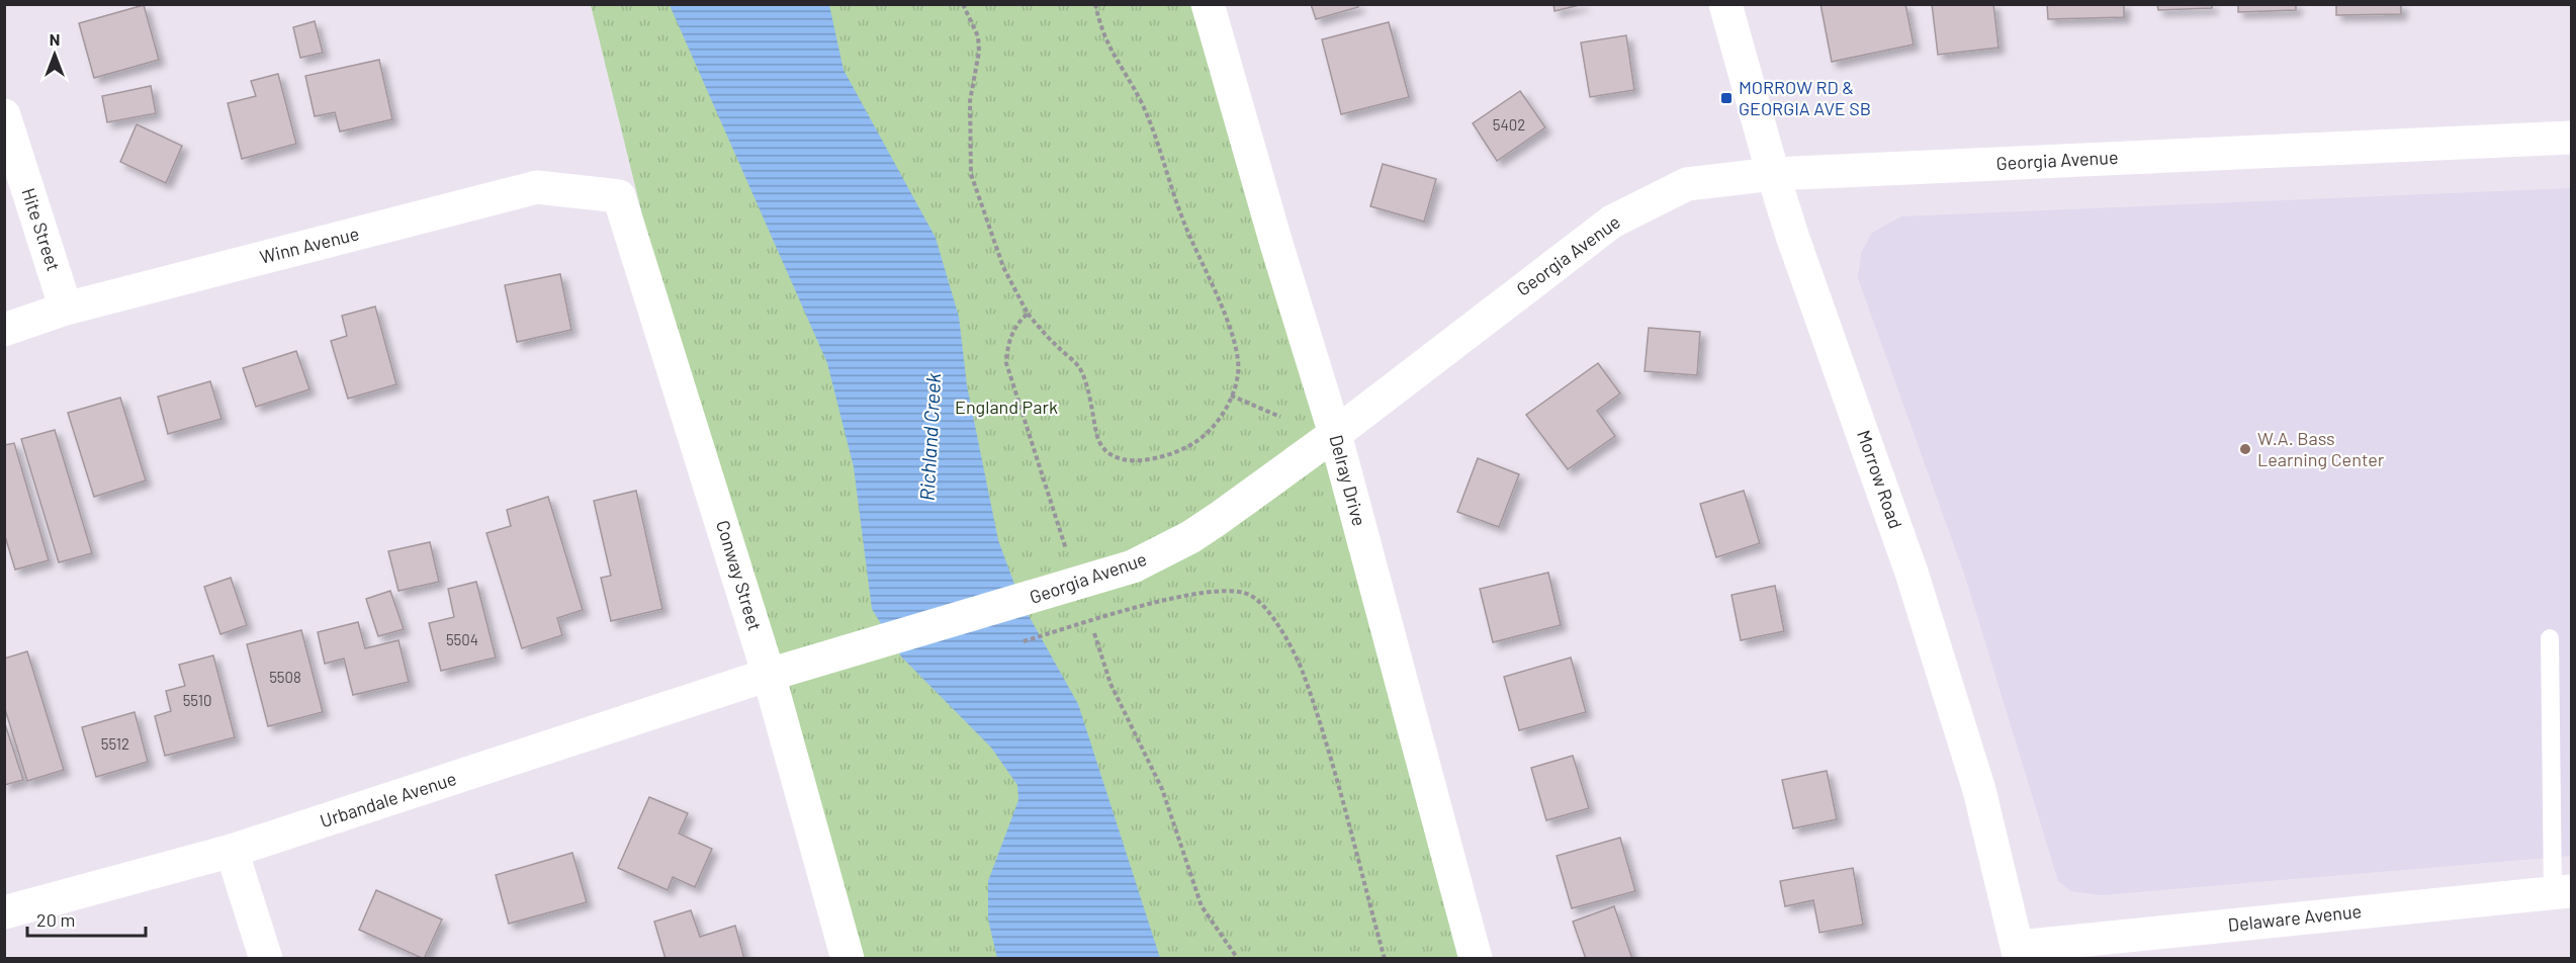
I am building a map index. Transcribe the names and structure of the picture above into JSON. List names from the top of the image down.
{
  "streets": {
    "street": [
      "Georgia Avenue",
      "Hite Street",
      "Winn Avenue",
      "Morrow Road",
      "Delray Drive",
      "Conway Street",
      "Urbandale Avenue",
      "Delaware Avenue"
    ]
  },
  "crossings": [
    ["Georgia Avenue", "Morrow Road"],
    ["Georgia Avenue", "Delray Drive"],
    ["Georgia Avenue", "Conway Street"],
    ["Georgia Avenue", "Urbandale Avenue"],
    ["Hite Street", "Winn Avenue"],
    ["Winn Avenue", "Conway Street"],
    ["Morrow Road", "Delaware Avenue"],
    ["Conway Street", "Urbandale Avenue"]
  ],
  "water": ["Richland Creek"],
  "parks": ["England Park"],
  "places": {
    "transit": ["MORROW RD & GEORGIA AVE SB"],
    "other": ["W.A. Bass Learning Center"]
  },
  "house_numbers": [
    "5402",
    "5504",
    "5508",
    "5510",
    "5512"
  ],
  "scale_bar": "20 m",
  "north": "top"
}
